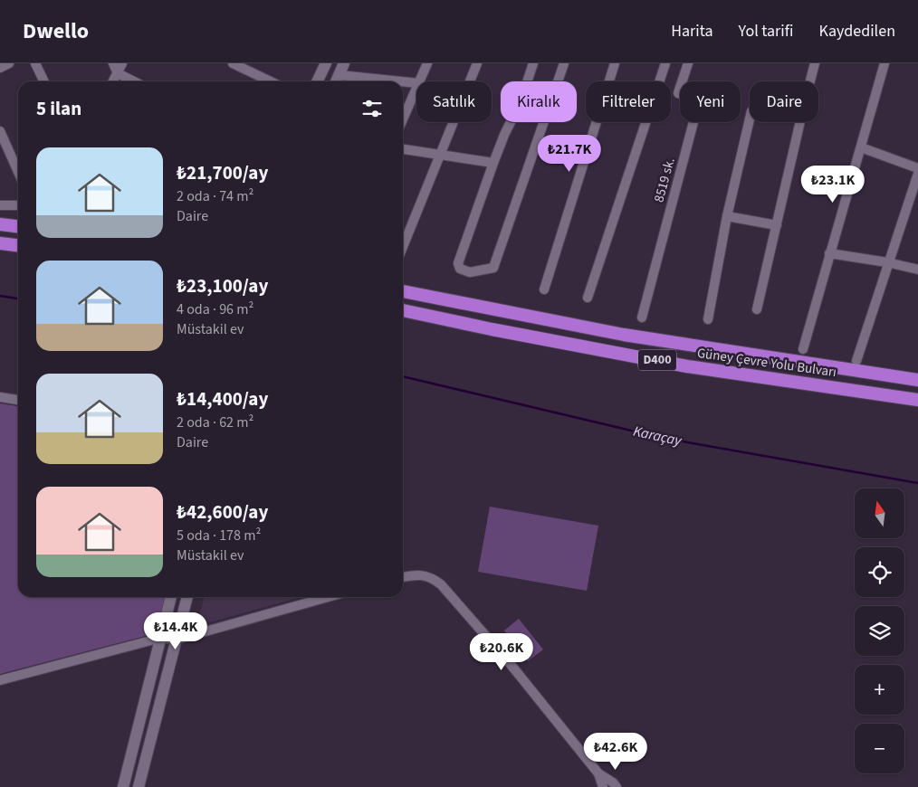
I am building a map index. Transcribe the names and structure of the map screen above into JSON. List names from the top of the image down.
{
  "streets": {
    "highway": ["D400", "Güney Çevre Yolu Bulvarı"],
    "street": ["8519 sk."]
  },
  "water": ["Karaçay"],
  "north": "top",
  "page": {
    "header": "Dwello",
    "nav": ["Harita", "Yol tarifi", "Kaydedilen"],
    "chip": [
      "Satılık",
      "Kiralık",
      "Filtreler",
      "Yeni",
      "Daire"
    ],
    "heading": "5 ilan",
    "price": [
      "₺21.7K",
      "₺23.1K",
      "₺14.4K",
      "₺20.6K",
      "₺42.6K"
    ],
    "list": [
      {
        "name": "₺21,700/ay",
        "note": "2 oda · 74 m² · Daire"
      },
      {
        "name": "₺23,100/ay",
        "note": "4 oda · 96 m² · Müstakil ev"
      },
      {
        "name": "₺14,400/ay",
        "note": "2 oda · 62 m² · Daire"
      },
      {
        "name": "₺42,600/ay",
        "note": "5 oda · 178 m² · Müstakil ev"
      }
    ],
    "map_buttons": ["+", "−"]
  }
}
